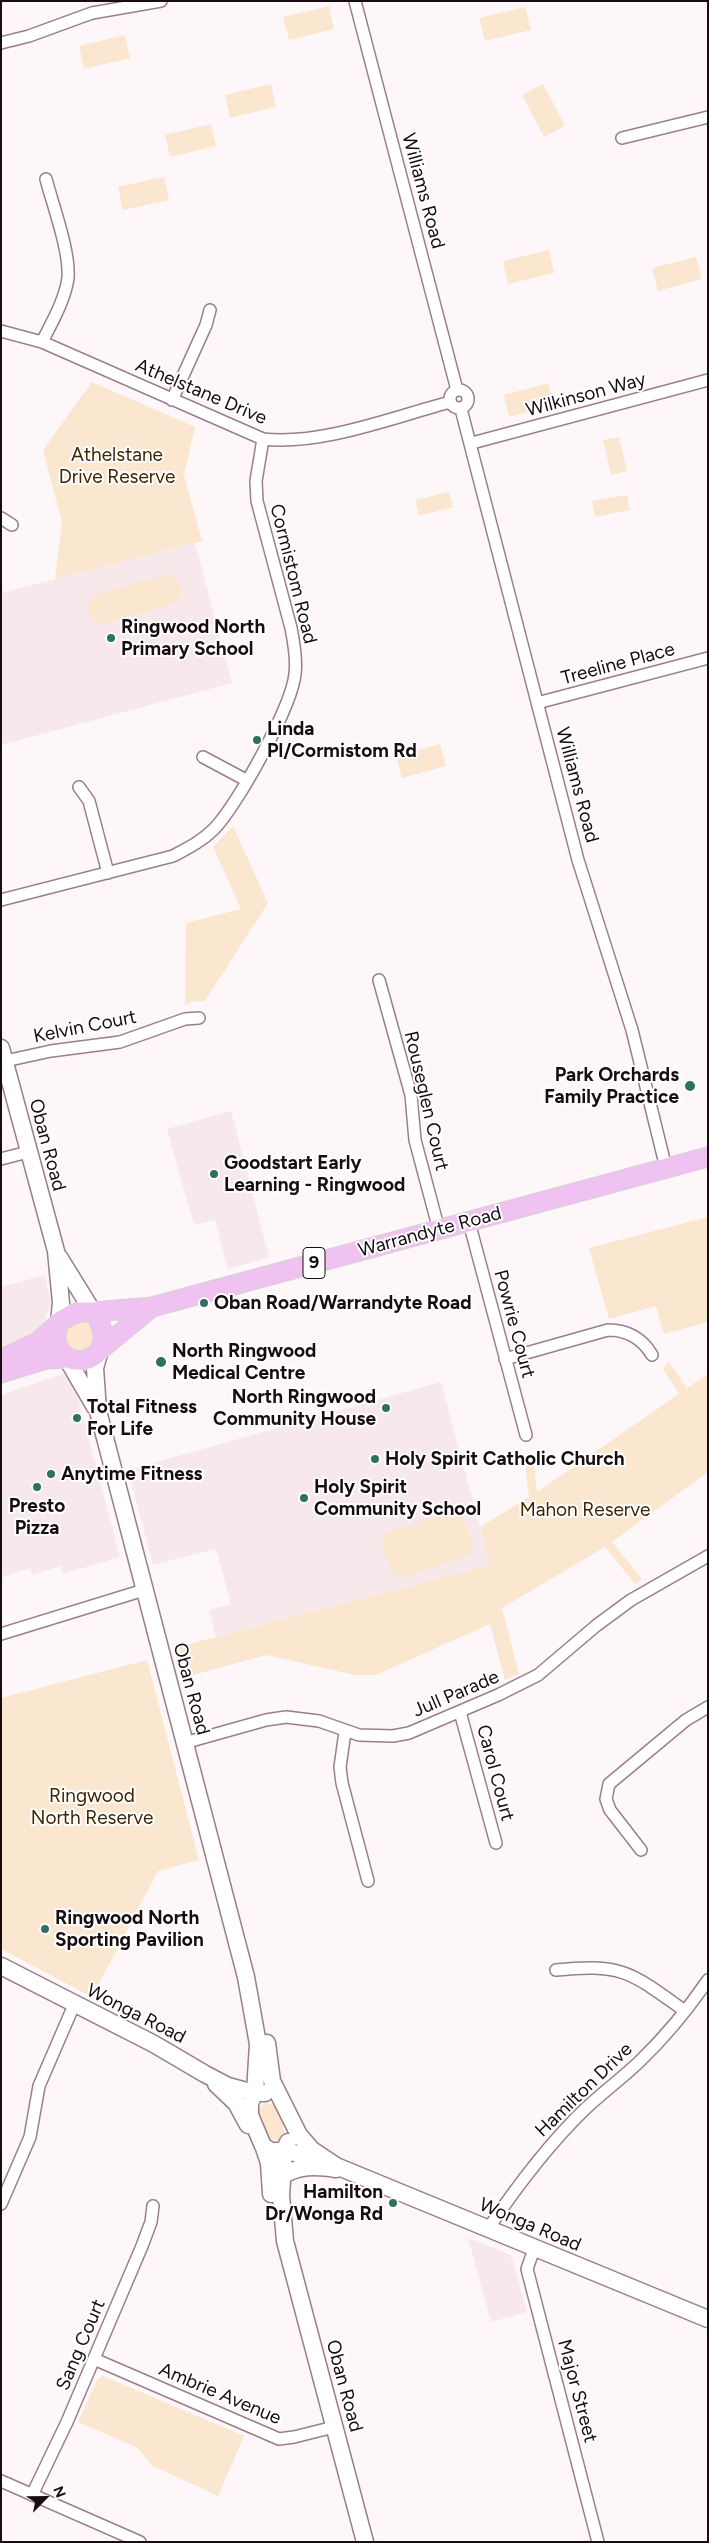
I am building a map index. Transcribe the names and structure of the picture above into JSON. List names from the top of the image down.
{
  "streets": {
    "main road": [
      "Oban Road",
      "Warrandyte Road",
      "9",
      "Wonga Road"
    ],
    "street": [
      "Williams Road",
      "Athelstane Drive",
      "Wilkinson Way",
      "Cormistom Road",
      "Treeline Place",
      "Kelvin Court",
      "Rouseglen Court",
      "Powrie Court",
      "Jull Parade",
      "Carol Court",
      "Hamilton Drive",
      "Sang Court",
      "Major Street",
      "Ambrie Avenue"
    ]
  },
  "crossings": [
    ["Williams Road", "Athelstane Drive"],
    ["Williams Road", "Wilkinson Way"],
    ["Williams Road", "Treeline Place"],
    ["Williams Road", "Warrandyte Road"],
    ["Athelstane Drive", "Cormistom Road"],
    ["Kelvin Court", "Oban Road"],
    ["Rouseglen Court", "Warrandyte Road"],
    ["Oban Road", "Warrandyte Road"],
    ["Oban Road", "9"],
    ["Oban Road", "Jull Parade"],
    ["Oban Road", "Wonga Road"],
    ["Oban Road", "Ambrie Avenue"],
    ["Warrandyte Road", "9"],
    ["Warrandyte Road", "Powrie Court"],
    ["Jull Parade", "Carol Court"],
    ["Wonga Road", "Hamilton Drive"],
    ["Wonga Road", "Major Street"],
    ["Sang Court", "Ambrie Avenue"]
  ],
  "parks": ["Athelstane Drive Reserve", "Mahon Reserve", "Ringwood North Reserve"],
  "places": [
    "Ringwood North Primary School",
    "Linda Pl/Cormistom Rd",
    "Park Orchards Family Practice",
    "Goodstart Early Learning - Ringwood",
    "Oban Road/Warrandyte Road",
    "North Ringwood Medical Centre",
    "North Ringwood Community House",
    "Total Fitness For Life",
    "Holy Spirit Catholic Church",
    "Anytime Fitness",
    "Presto Pizza",
    "Holy Spirit Community School",
    "Ringwood North Sporting Pavilion",
    "Hamilton Dr/Wonga Rd"
  ],
  "north": "top right"
}
